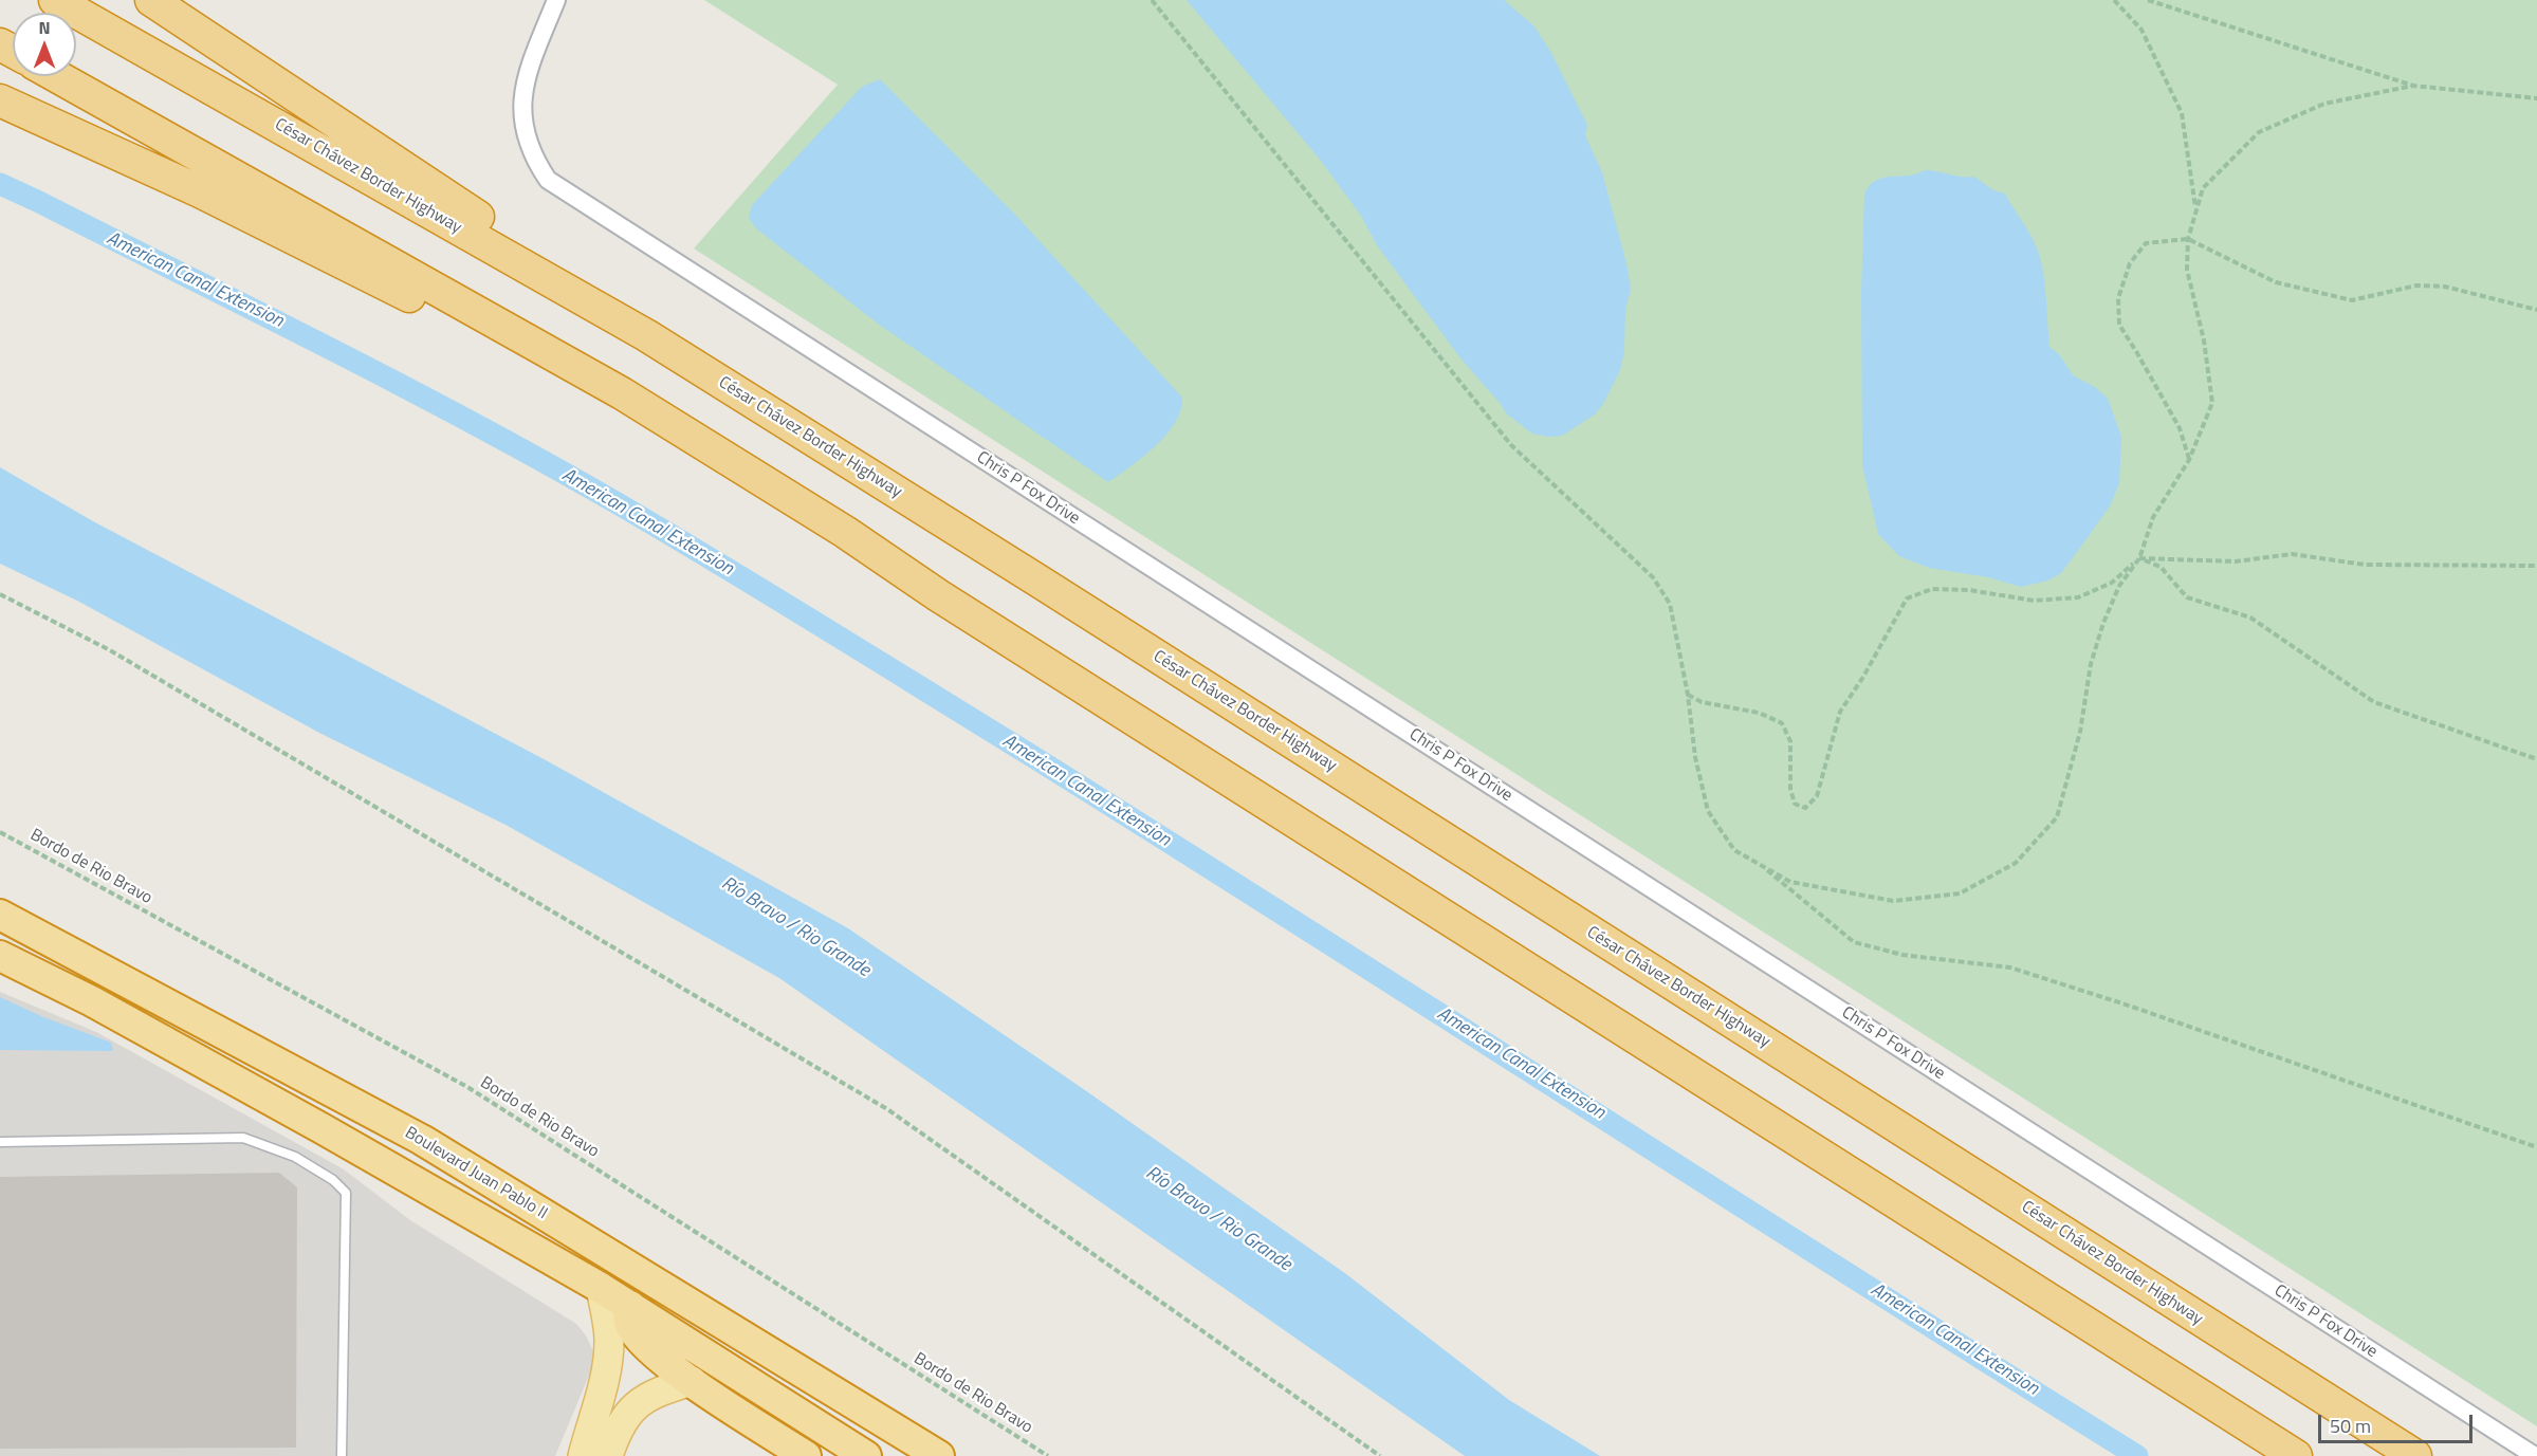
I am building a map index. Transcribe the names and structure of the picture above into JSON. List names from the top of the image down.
{
  "streets": {
    "highway": ["César Chávez Border Highway", "Boulevard Juan Pablo II"],
    "street": ["Chris P Fox Drive"],
    "path": ["Bordo de Rio Bravo"]
  },
  "water": ["American Canal Extension", "Río Bravo / Rio Grande"],
  "scale_bar": "50 m",
  "north": "top"
}
